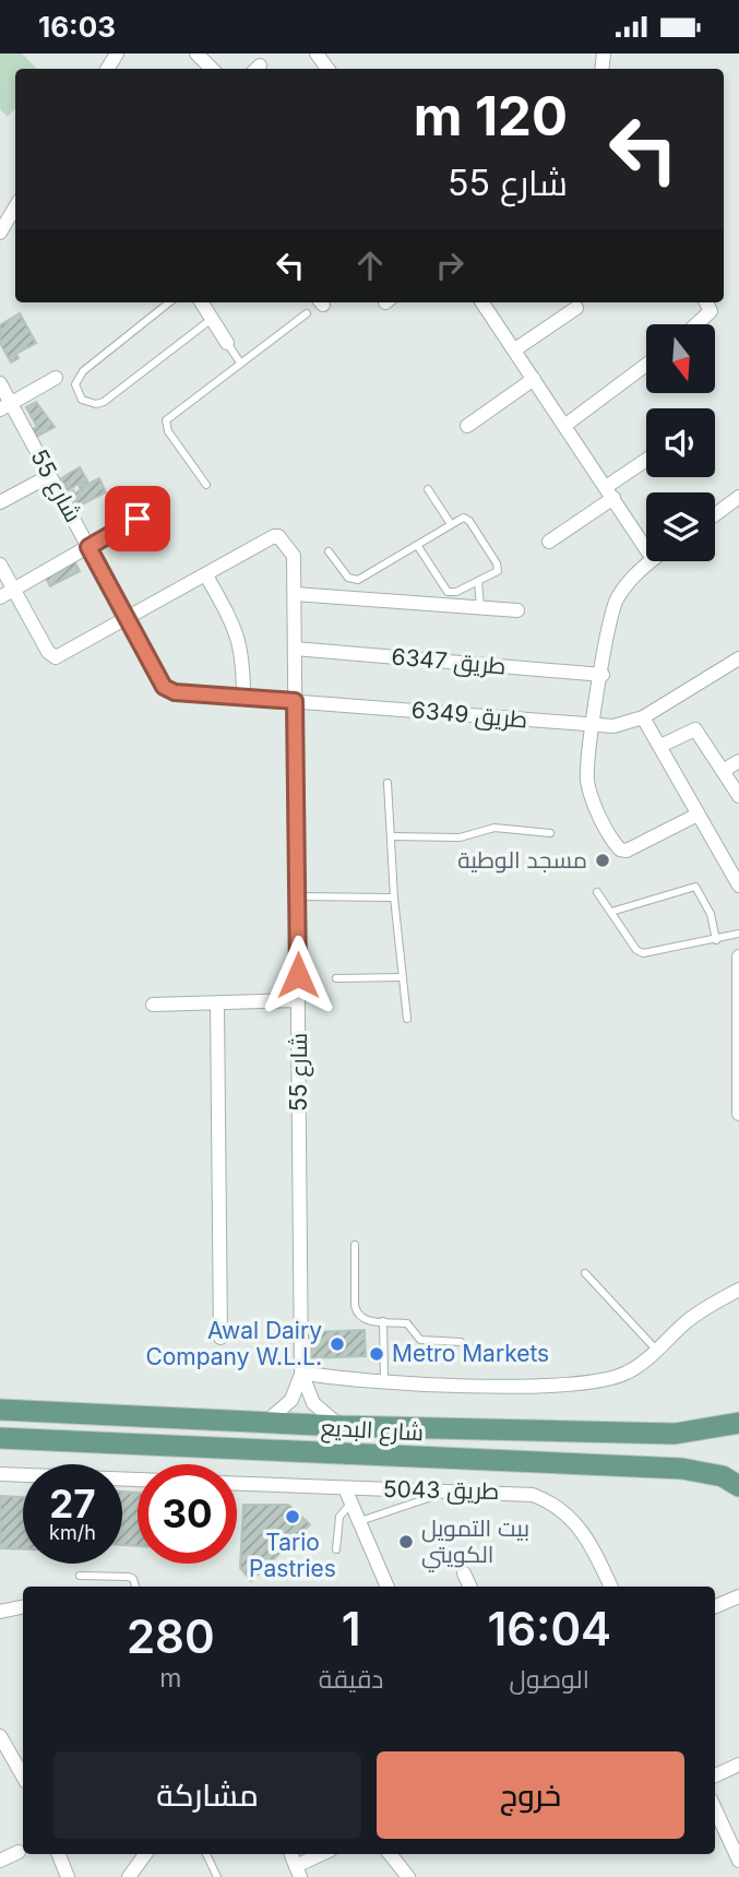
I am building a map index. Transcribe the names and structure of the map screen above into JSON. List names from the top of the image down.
{
  "streets": {
    "main road": ["شارع البديع"],
    "street": [
      "شارع 55",
      "طريق 6347",
      "طريق 6349",
      "طريق 5043"
    ]
  },
  "crossings": [
    ["شارع 55", "طريق 6349"],
    ["شارع 55", "شارع البديع"]
  ],
  "places": [
    "مسجد الوطية",
    "Awal Dairy Company W.L.L.",
    "Metro Markets",
    "Tario Pastries",
    "بيت التمويل الكويتي"
  ],
  "north": "bottom",
  "page": {
    "status": "16:03",
    "turn": ["120 m", "شارع 55"],
    "speed": "27 km/h",
    "limit": "30",
    "eta": [
      "16:04",
      "الوصول",
      "1",
      "دقيقة",
      "280",
      "m"
    ],
    "buttons": ["خروج", "مشاركة"]
  }
}
